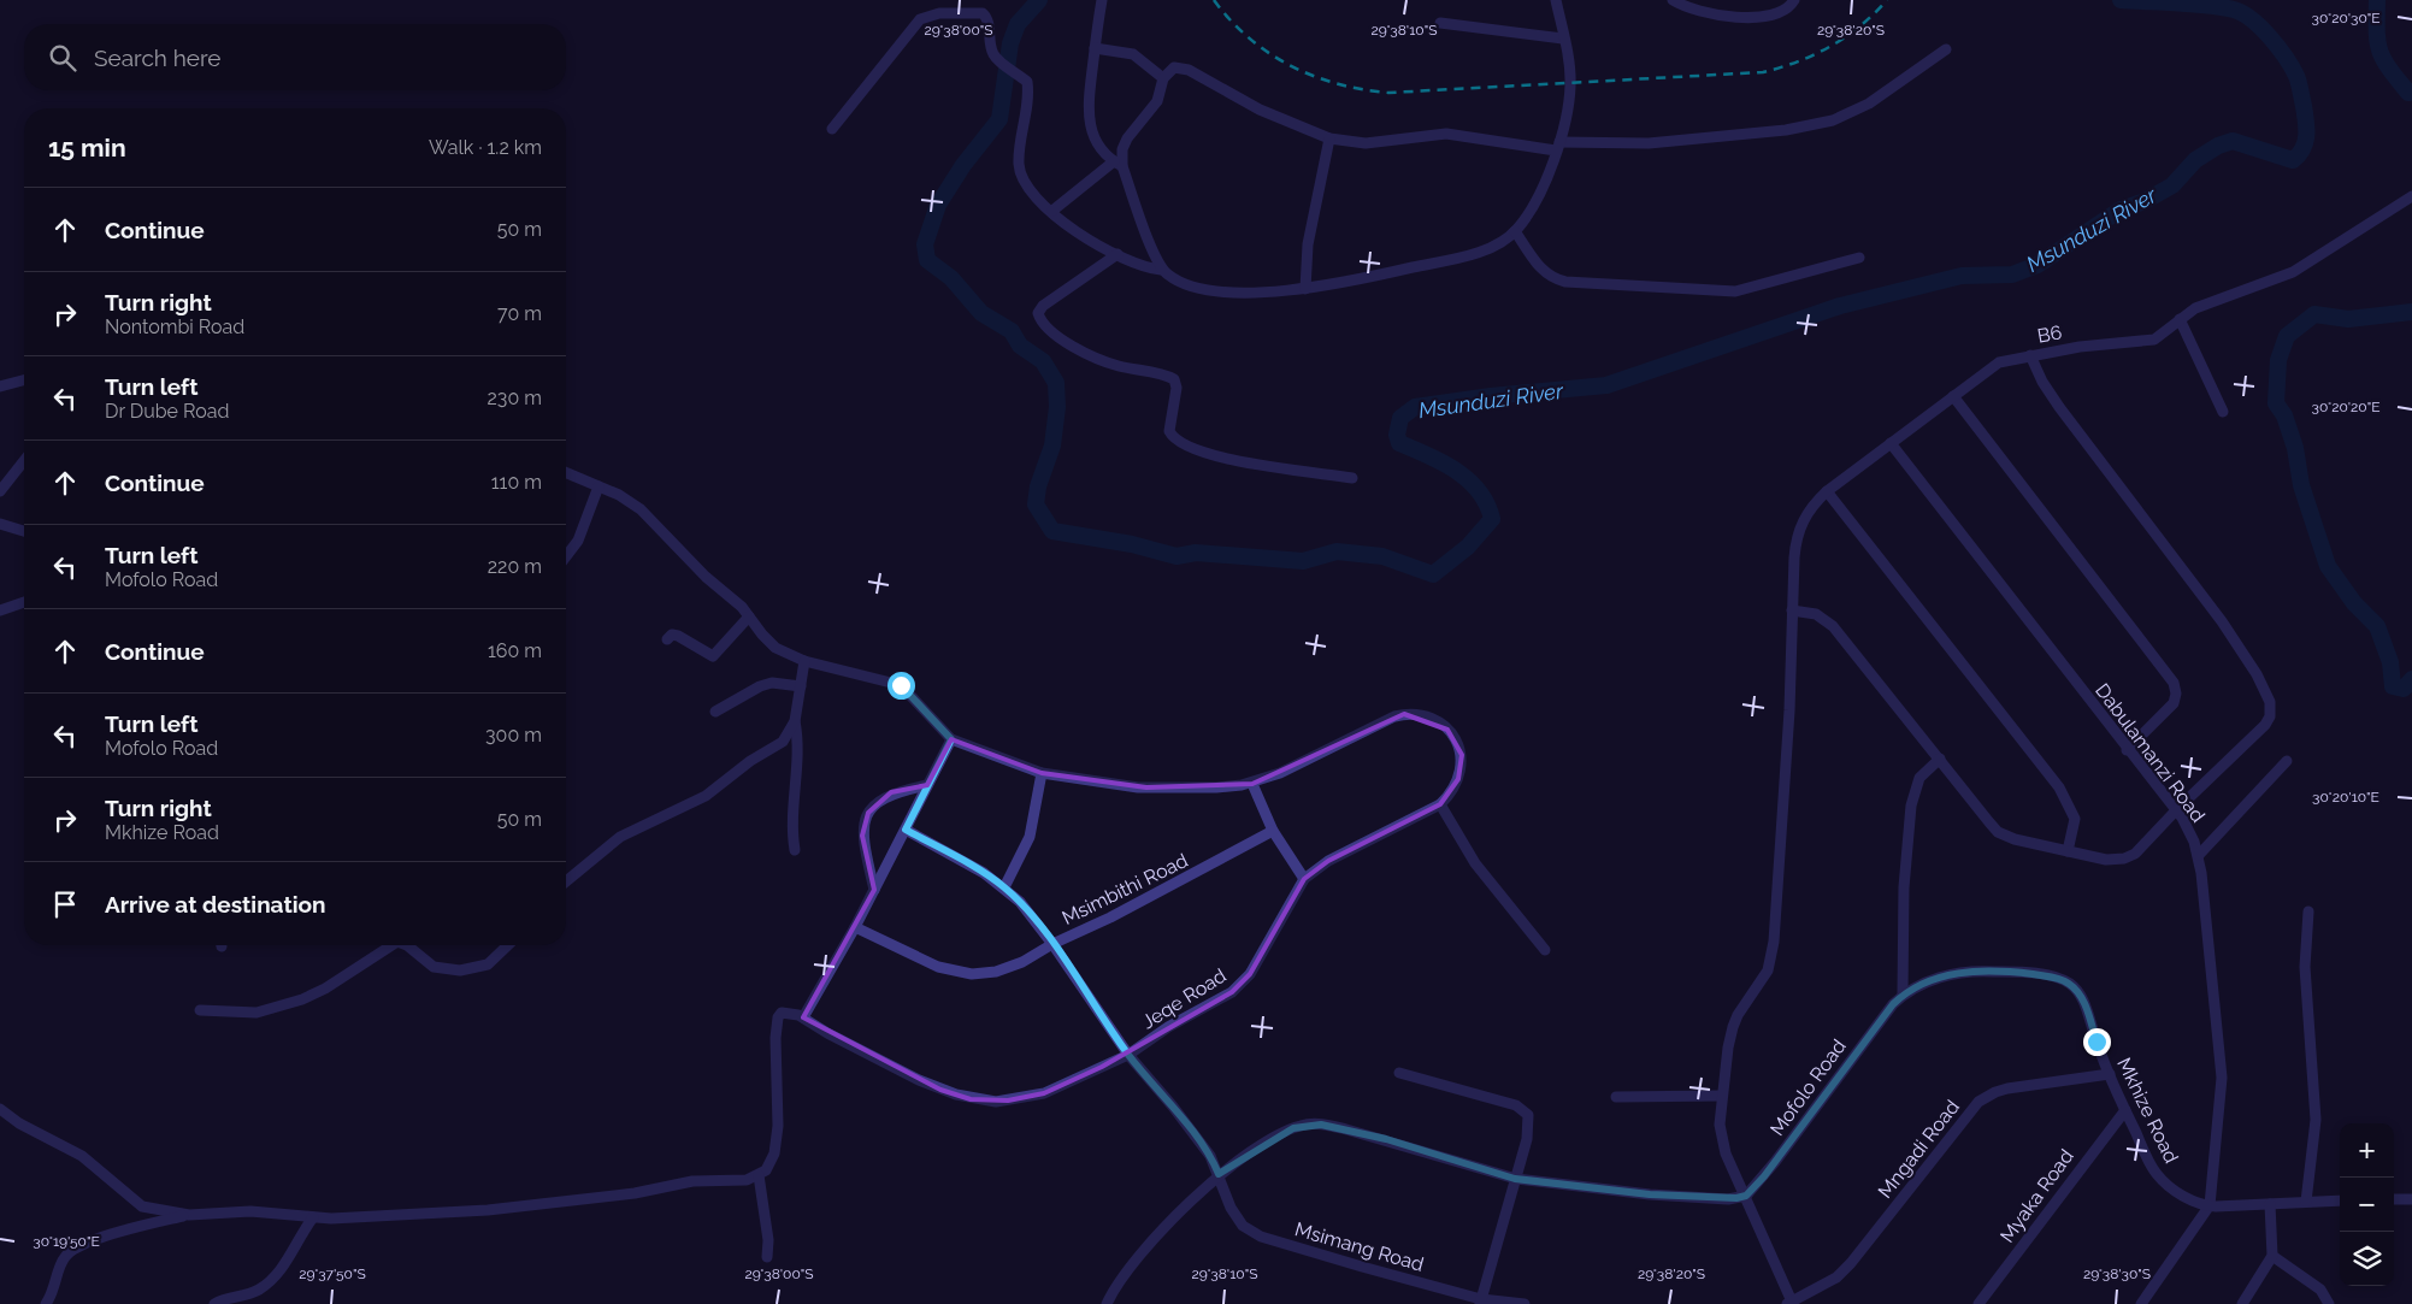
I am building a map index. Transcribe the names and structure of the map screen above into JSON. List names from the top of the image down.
{
  "streets": {
    "street": [
      "B6",
      "Dabulamanzi Road",
      "Msimbithi Road",
      "Jeqe Road",
      "Mofolo Road",
      "Mkhize Road",
      "Mngadi Road",
      "Myaka Road",
      "Msimang Road"
    ]
  },
  "crossings": [
    ["B6", "Dabulamanzi Road"],
    ["B6", "Mofolo Road"],
    ["B6", "Mngadi Road"],
    ["Dabulamanzi Road", "Mkhize Road"],
    ["Msimbithi Road", "Msimang Road"],
    ["Jeqe Road", "Msimang Road"],
    ["Mofolo Road", "Mkhize Road"],
    ["Mkhize Road", "Mngadi Road"],
    ["Mkhize Road", "Myaka Road"]
  ],
  "water": ["Msunduzi River"],
  "page": {
    "search": "Search here",
    "heading": ["15 min", "Walk · 1.2 km"],
    "list": [
      ["Continue", "50 m"],
      ["Turn right", "Nontombi Road", "70 m"],
      ["Turn left", "Dr Dube Road", "230 m"],
      ["Continue", "110 m"],
      ["Turn left", "Mofolo Road", "220 m"],
      ["Continue", "160 m"],
      ["Turn left", "Mofolo Road", "300 m"],
      ["Turn right", "Mkhize Road", "50 m"],
      "Arrive at destination"
    ],
    "map_buttons": ["+", "−"]
  },
  "coordinates": [
    "30°20'30\"E",
    "29°38'00\"S",
    "29°38'10\"S",
    "29°38'20\"S",
    "30°20'20\"E",
    "30°20'10\"E",
    "30°19'50\"E",
    "29°37'50\"S",
    "29°38'30\"S"
  ]
}
